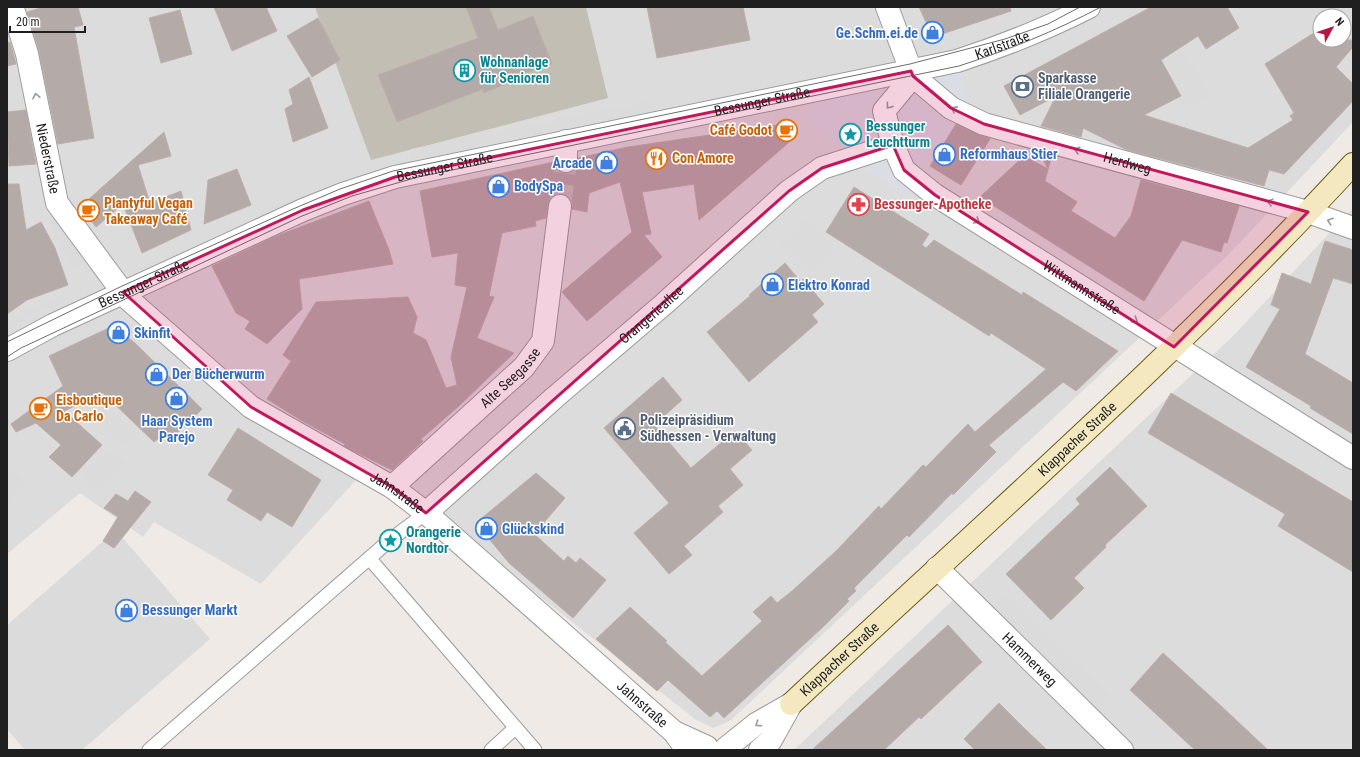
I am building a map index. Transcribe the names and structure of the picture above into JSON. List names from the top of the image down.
{
  "streets": {
    "street": [
      "Karlstraße",
      "Bessunger Straße",
      "Niederstraße",
      "Herdweg",
      "Wittmannstraße",
      "Orangerieallee",
      "Alte Seegasse",
      "Klappacher Straße",
      "Jahnstraße",
      "Hammerweg"
    ]
  },
  "crossings": [
    ["Karlstraße", "Bessunger Straße"],
    ["Karlstraße", "Herdweg"],
    ["Karlstraße", "Wittmannstraße"],
    ["Bessunger Straße", "Niederstraße"],
    ["Bessunger Straße", "Herdweg"],
    ["Bessunger Straße", "Wittmannstraße"],
    ["Bessunger Straße", "Jahnstraße"],
    ["Niederstraße", "Jahnstraße"],
    ["Herdweg", "Wittmannstraße"],
    ["Herdweg", "Klappacher Straße"],
    ["Wittmannstraße", "Orangerieallee"],
    ["Wittmannstraße", "Klappacher Straße"],
    ["Orangerieallee", "Jahnstraße"],
    ["Alte Seegasse", "Jahnstraße"],
    ["Klappacher Straße", "Jahnstraße"],
    ["Klappacher Straße", "Hammerweg"]
  ],
  "one_way": ["Niederstraße", "Herdweg", "Wittmannstraße"],
  "places": {
    "shop": [
      "Ge.Schm.ei.de",
      "Reformhaus Stier",
      "Arcade",
      "BodySpa",
      "Elektro Konrad",
      "Skinfit",
      "Der Bücherwurm",
      "Haar System Parejo",
      "Glückskind",
      "Bessunger Markt"
    ],
    "building": ["Wohnanlage für Senioren"],
    "bank": ["Sparkasse Filiale Orangerie"],
    "cafe": ["Café Godot", "Plantyful Vegan Takeaway Café", "Eisboutique Da Carlo"],
    "place": ["Bessunger Leuchtturm", "Orangerie Nordtor"],
    "restaurant": ["Con Amore"],
    "pharmacy": ["Bessunger-Apotheke"],
    "public building": ["Polizeipräsidium Südhessen - Verwaltung"]
  },
  "scale_bar": "20 m",
  "north": "top right"
}
